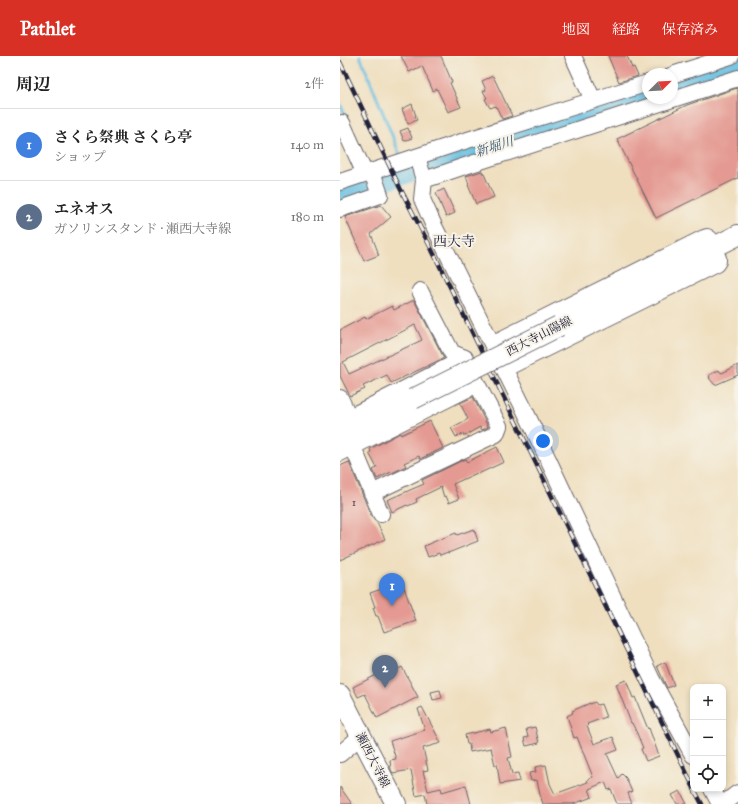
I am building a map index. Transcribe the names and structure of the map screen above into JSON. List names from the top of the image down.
{
  "streets": {
    "main road": ["西大寺山陽線", "瀬西大寺線"]
  },
  "districts": ["西大寺"],
  "water": ["新堀川"],
  "house_numbers": ["1"],
  "north": "top right",
  "page": {
    "header": "Pathlet",
    "nav": ["地図", "経路", "保存済み"],
    "heading": ["周辺", "2件"],
    "list": [
      {
        "mark": "1",
        "name": "さくら祭典 さくら亭",
        "note": "ショップ",
        "value": "140 m"
      },
      {
        "mark": "2",
        "name": "エネオス",
        "note": "ガソリンスタンド · 瀬西大寺線",
        "value": "180 m"
      }
    ],
    "pins": ["1", "2"],
    "map_buttons": ["+", "−"]
  }
}
